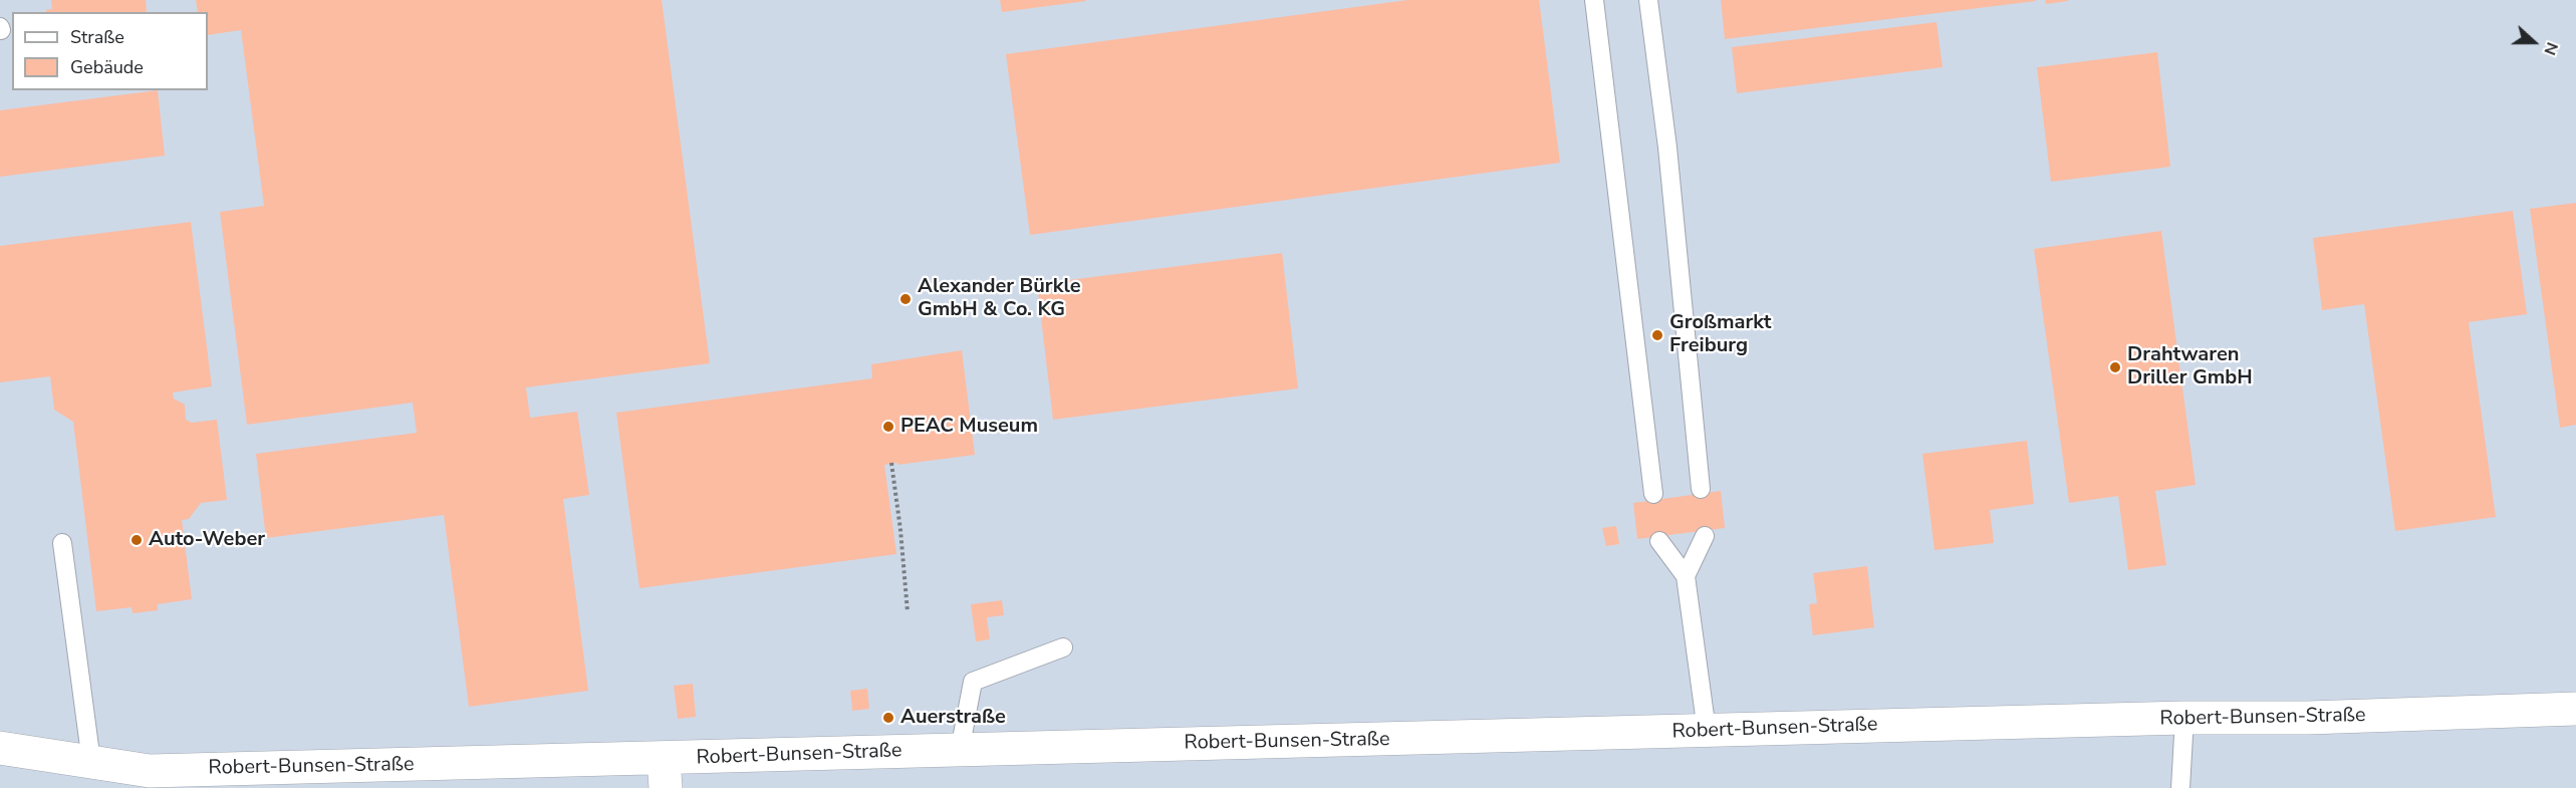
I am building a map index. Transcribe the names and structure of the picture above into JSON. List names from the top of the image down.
{
  "streets": {
    "street": ["Robert-Bunsen-Straße"]
  },
  "places": [
    "Alexander Bürkle GmbH & Co. KG",
    "Großmarkt Freiburg",
    "Drahtwaren Driller GmbH",
    "PEAC Museum",
    "Auto-Weber",
    "Auerstraße"
  ],
  "legend": ["Straße", "Gebäude"],
  "north": "right"
}
